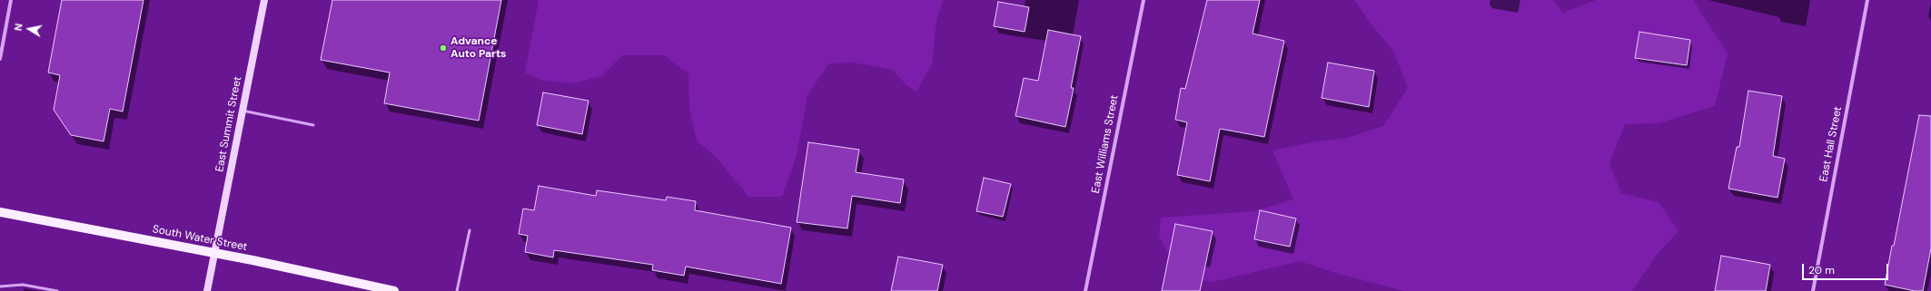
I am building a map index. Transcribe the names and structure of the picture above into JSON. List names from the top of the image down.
{
  "streets": {
    "main road": ["South Water Street"],
    "street": ["East Summit Street", "East Williams Street", "East Hall Street"]
  },
  "crossings": [
    ["East Summit Street", "South Water Street"]
  ],
  "places": ["Advance Auto Parts"],
  "scale_bar": "20 m",
  "north": "left"
}
